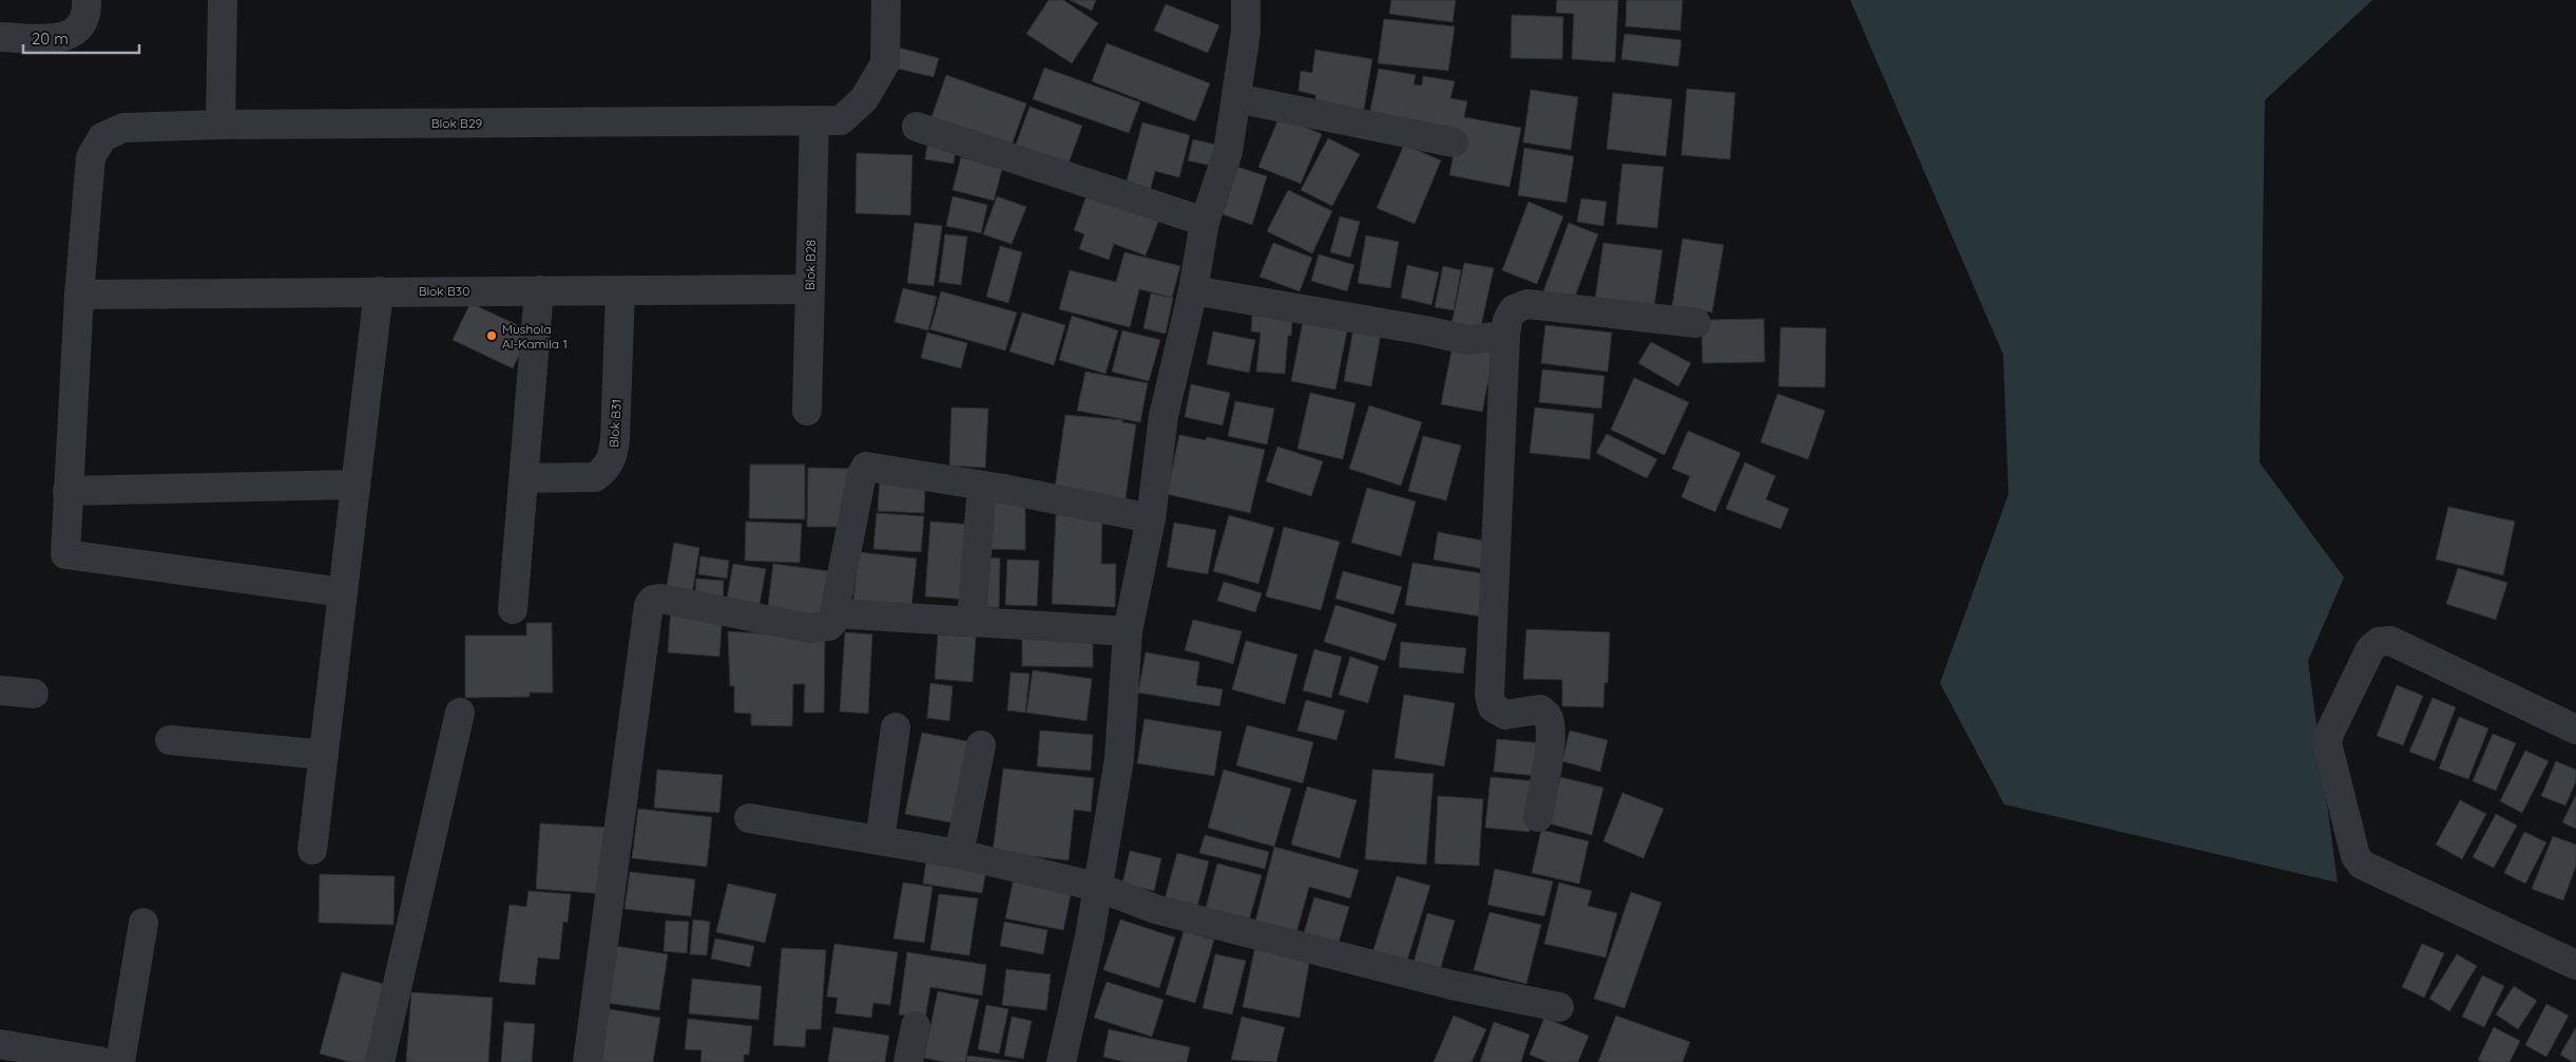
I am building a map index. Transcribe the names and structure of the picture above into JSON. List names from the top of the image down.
{
  "streets": {
    "street": [
      "Blok B29",
      "Blok B28",
      "Blok B30",
      "Blok B31"
    ]
  },
  "crossings": [
    ["Blok B29", "Blok B28"],
    ["Blok B29", "Blok B30"],
    ["Blok B28", "Blok B30"],
    ["Blok B30", "Blok B31"]
  ],
  "places": ["Mushola Al-Kamila 1"],
  "scale_bar": "20 m"
}
